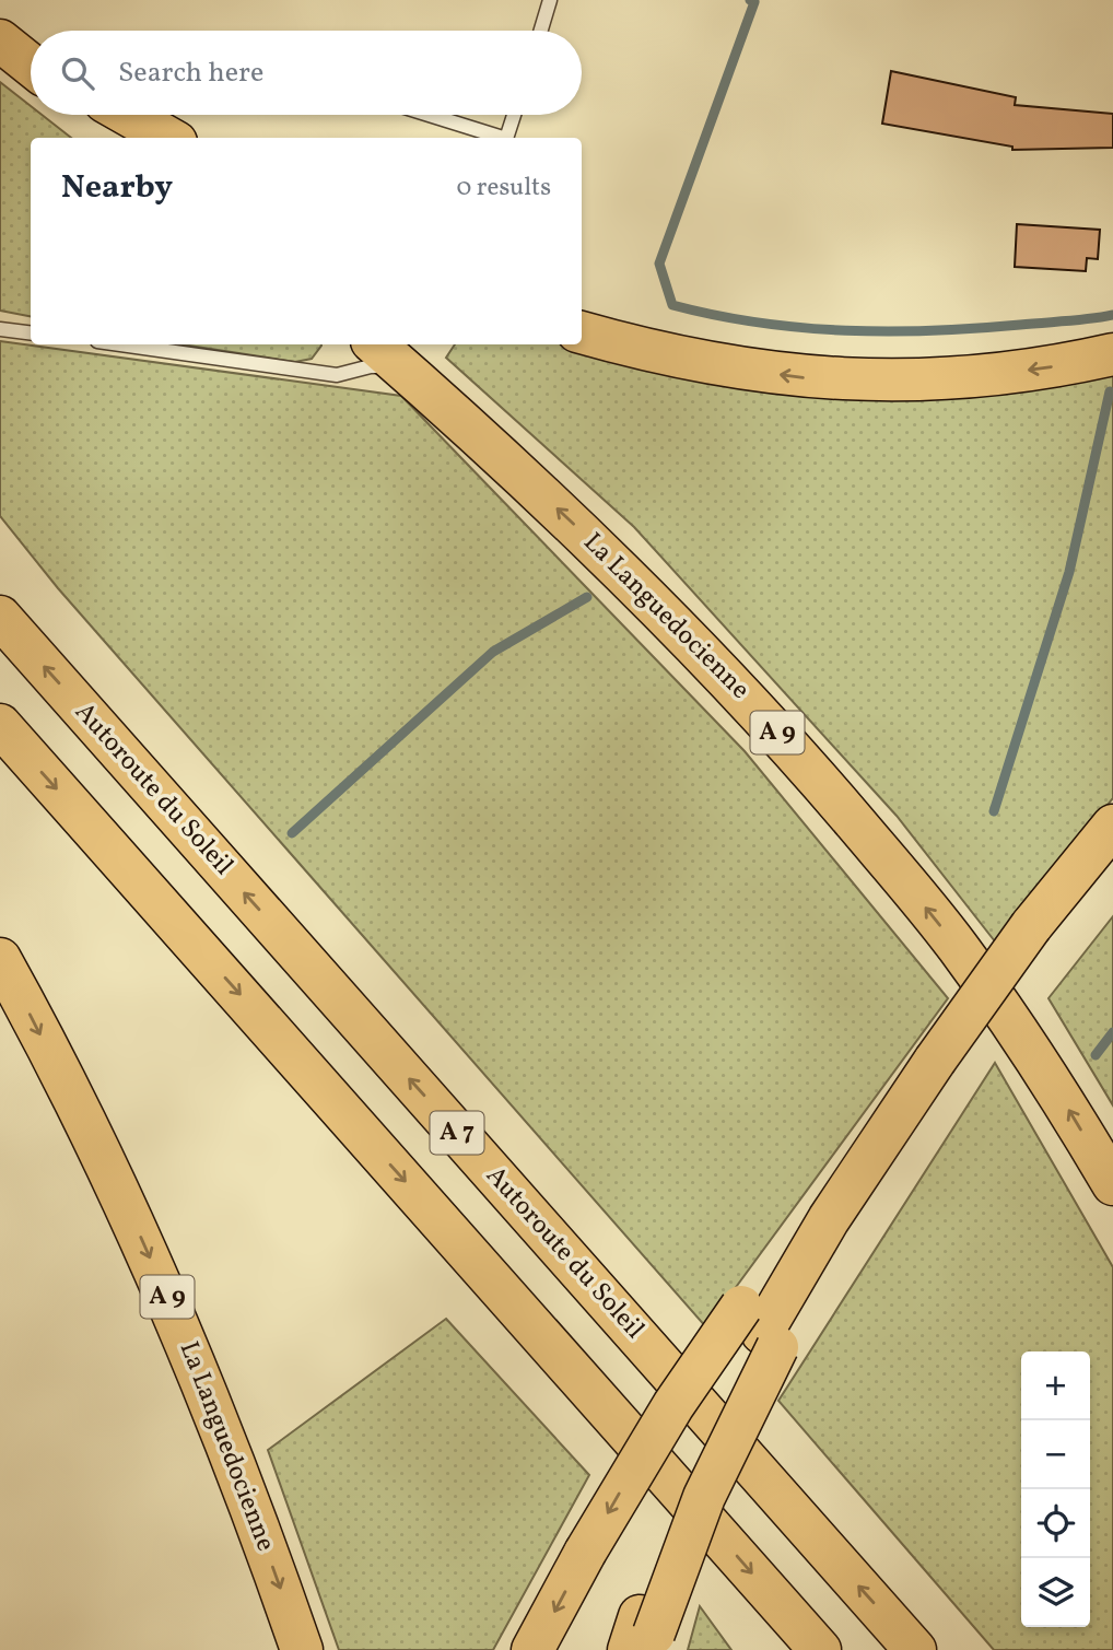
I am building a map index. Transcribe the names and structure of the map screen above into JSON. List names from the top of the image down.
{
  "streets": {
    "highway": [
      "La Languedocienne",
      "A 9",
      "Autoroute du Soleil",
      "A 7"
    ]
  },
  "page": {
    "search": "Search here",
    "heading": ["Nearby", "0 results"],
    "map_buttons": ["+", "−"]
  }
}
